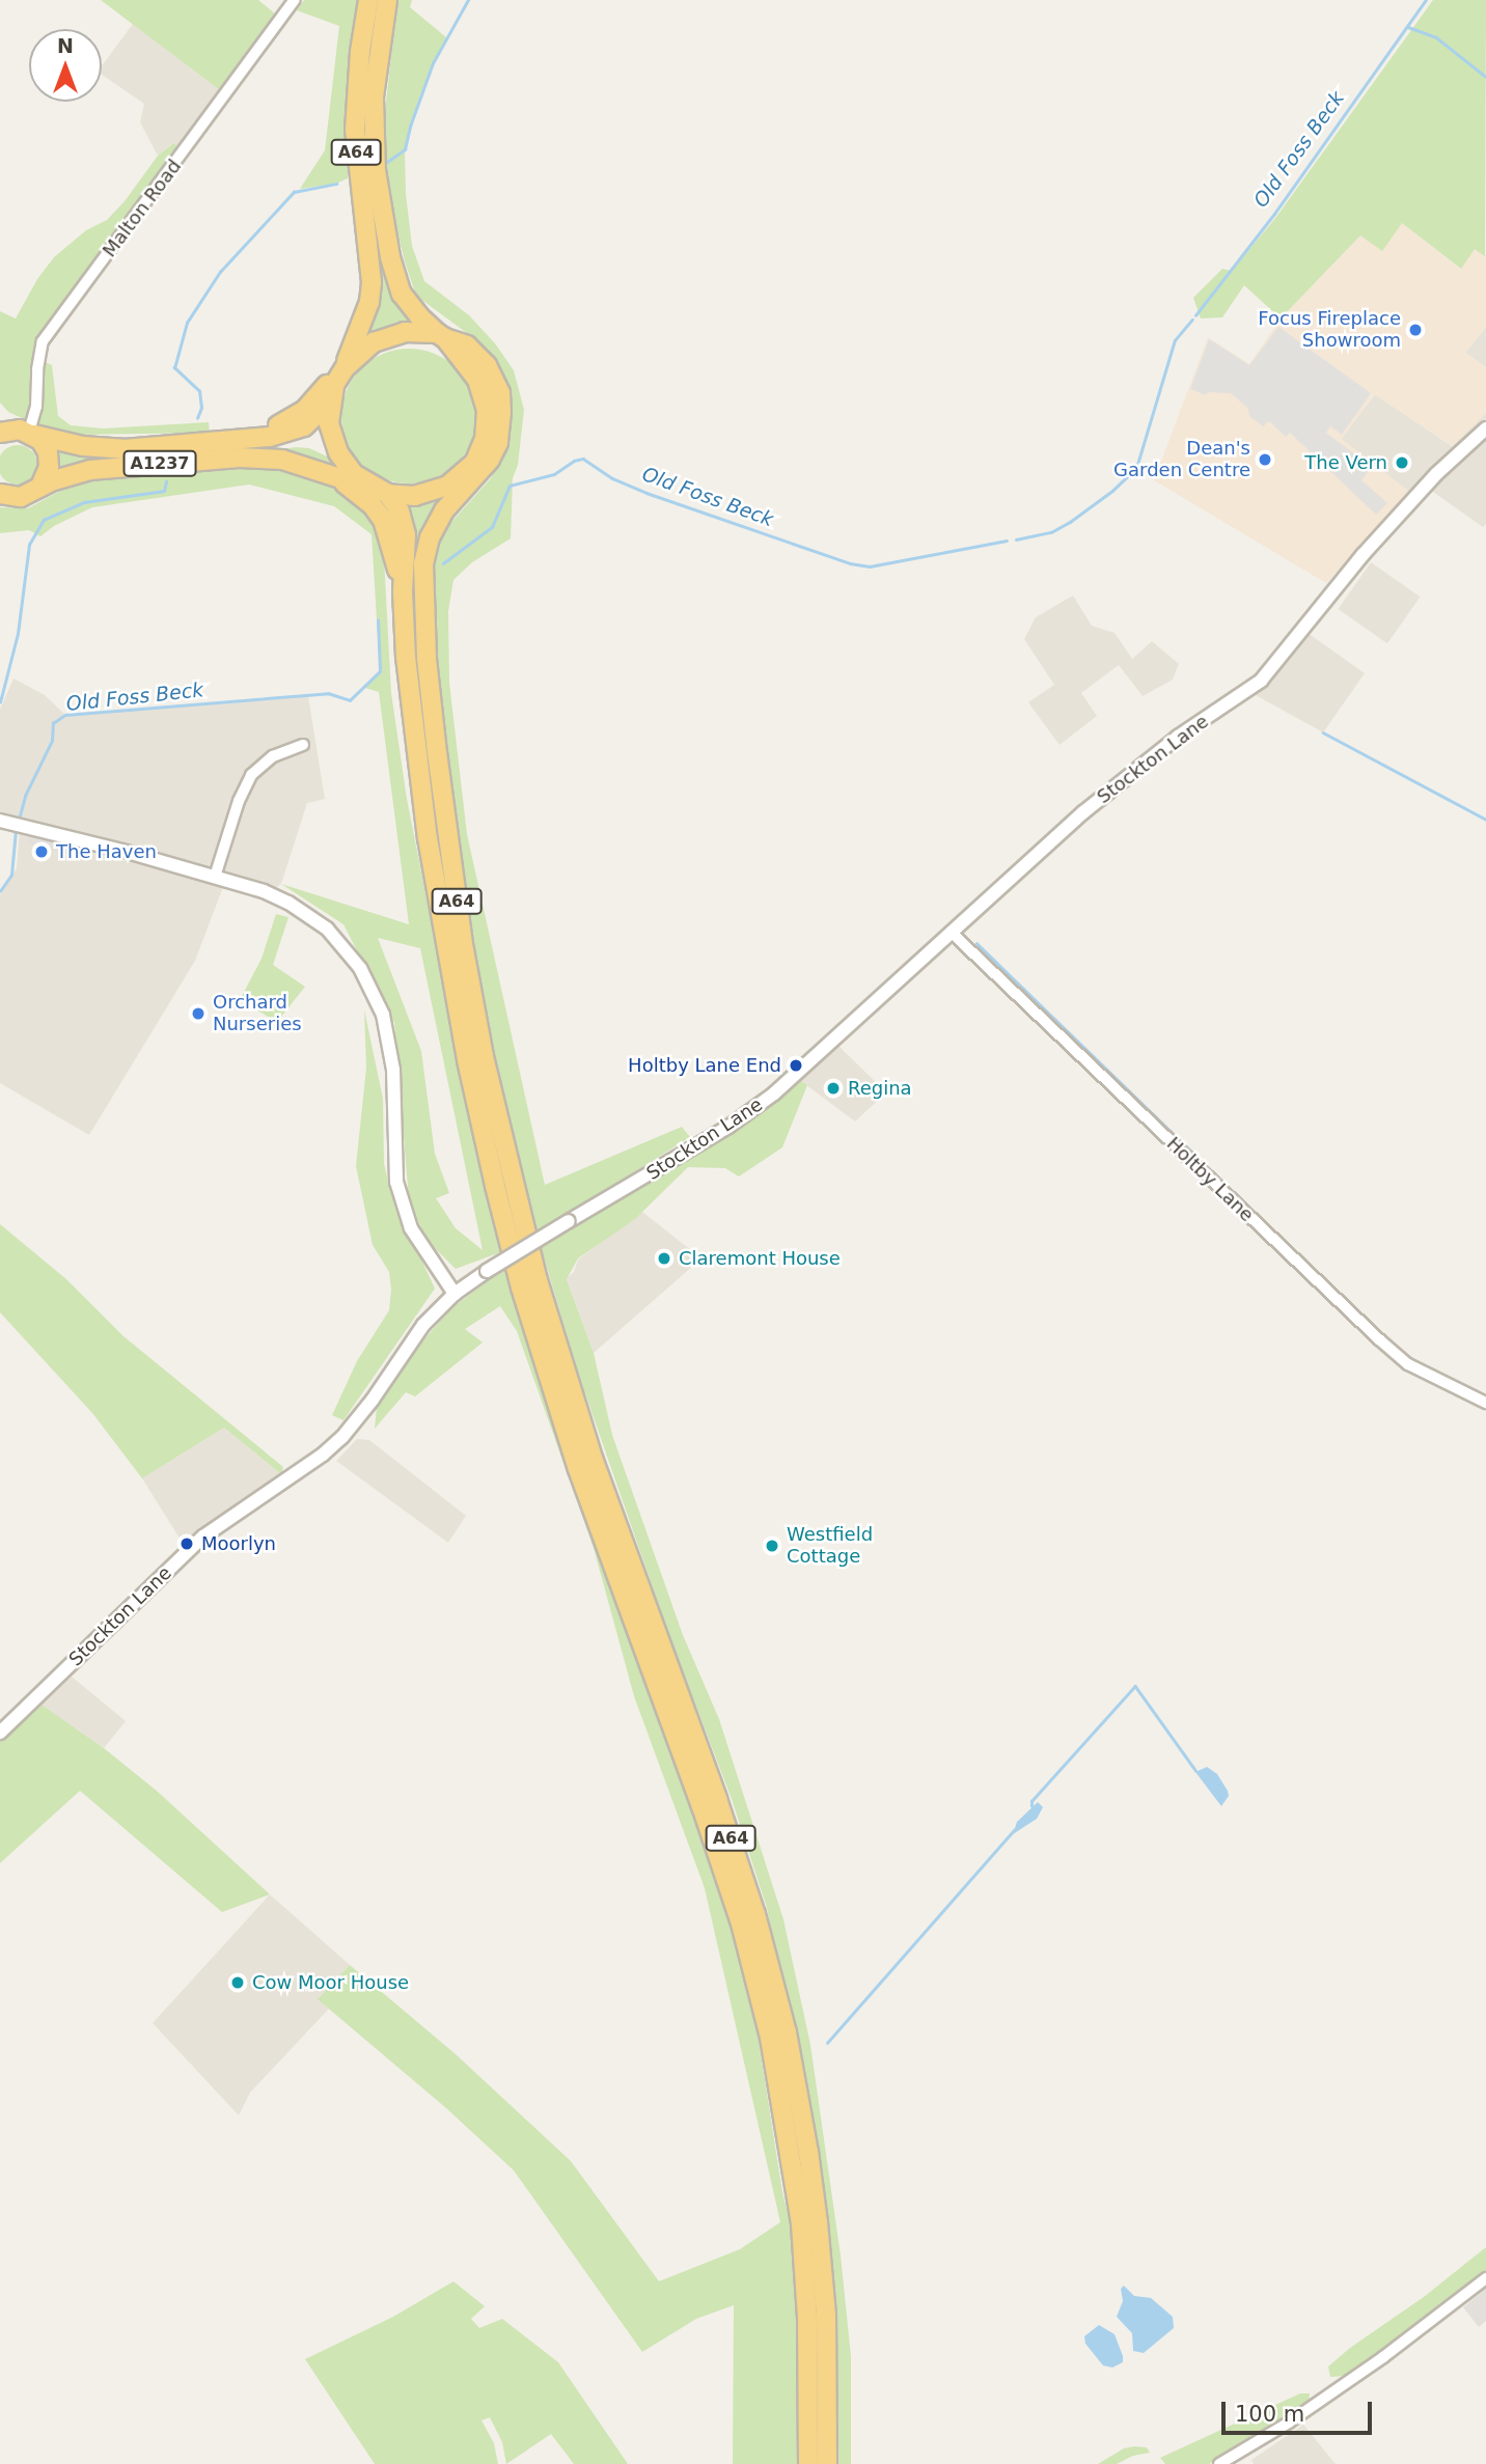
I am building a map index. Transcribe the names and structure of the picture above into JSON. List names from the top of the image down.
{
  "streets": {
    "highway": ["A64", "A1237"],
    "street": ["Malton Road", "Stockton Lane", "Holtby Lane"]
  },
  "crossings": [
    ["A64", "A1237"],
    ["Malton Road", "A1237"],
    ["Stockton Lane", "Holtby Lane"]
  ],
  "water": ["Old Foss Beck"],
  "places": [
    "Focus Fireplace Showroom",
    "Dean's Garden Centre",
    "The Vern",
    "The Haven",
    "Orchard Nurseries",
    "Holtby Lane End",
    "Regina",
    "Claremont House",
    "Moorlyn",
    "Westfield Cottage",
    "Cow Moor House"
  ],
  "scale_bar": "100 m",
  "north": "top"
}
